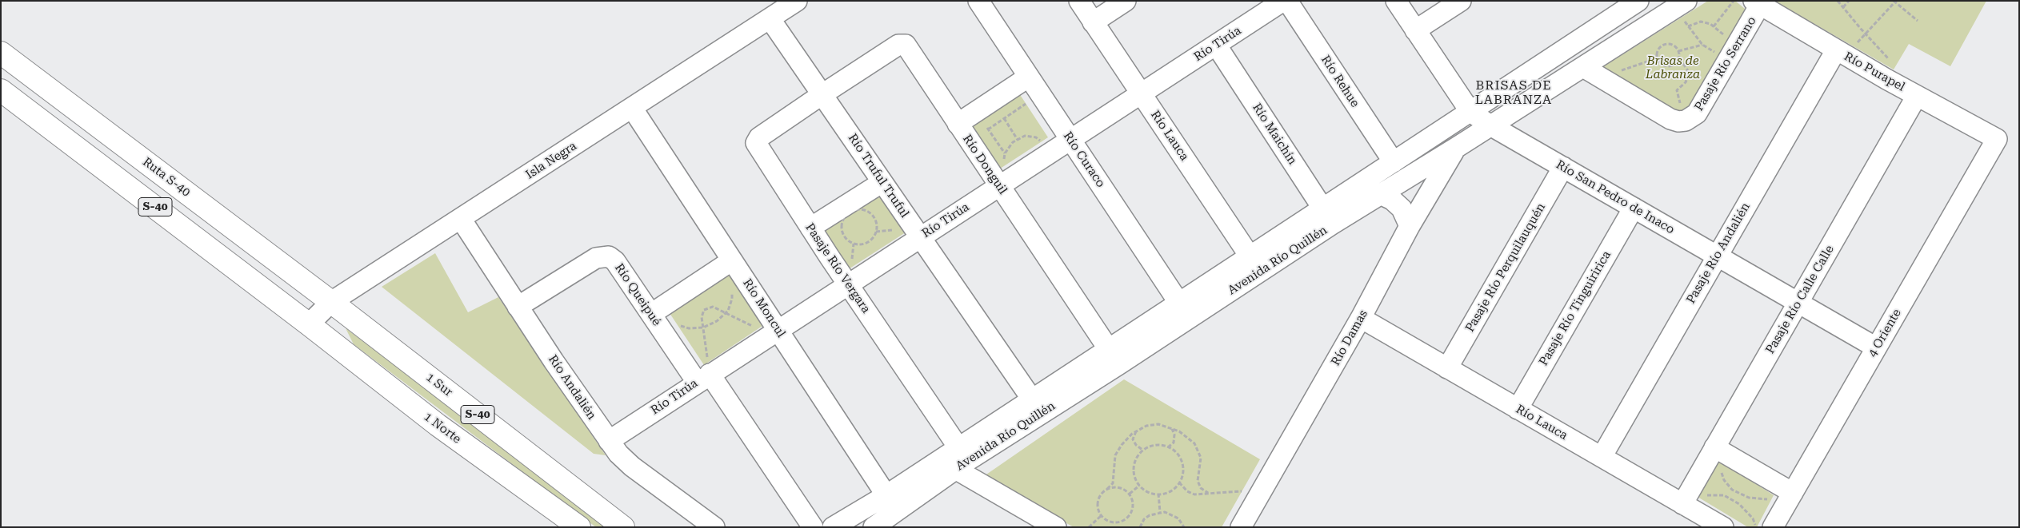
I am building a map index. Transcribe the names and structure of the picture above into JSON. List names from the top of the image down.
{
  "streets": {
    "main road": [
      "Ruta S-40",
      "S-40",
      "1 Sur",
      "1 Norte"
    ],
    "street": [
      "Río Tirúa",
      "Pasaje Río Serrano",
      "Río Purapel",
      "Río Rehue",
      "Río Maichín",
      "Río Lauca",
      "Río Curaco",
      "Isla Negra",
      "Río Donguil",
      "Río Truful Truful",
      "Río San Pedro de Inaco",
      "Pasaje Río Andalién",
      "Avenida Río Quillén",
      "Pasaje Río Perquilauquén",
      "Pasaje Río Vergara",
      "Río Queipué",
      "Pasaje Río Calle Calle",
      "Río Moncul",
      "Pasaje Río Tinguiririca",
      "4 Oriente",
      "Río Damas",
      "Río Andalién"
    ]
  },
  "crossings": [
    ["Río Tirúa", "Río Maichín"],
    ["Río Tirúa", "Río Lauca"],
    ["Río Tirúa", "Río Curaco"],
    ["Río Tirúa", "Río Donguil"],
    ["Río Tirúa", "Río Truful Truful"],
    ["Río Tirúa", "Pasaje Río Vergara"],
    ["Río Tirúa", "Río Queipué"],
    ["Río Tirúa", "Río Moncul"],
    ["Río Tirúa", "Río Andalién"],
    ["Pasaje Río Serrano", "Río Purapel"],
    ["Pasaje Río Serrano", "Avenida Río Quillén"],
    ["Río Purapel", "Pasaje Río Andalién"],
    ["Río Purapel", "Pasaje Río Calle Calle"],
    ["Río Purapel", "4 Oriente"],
    ["Río Rehue", "Avenida Río Quillén"],
    ["Río Maichín", "Avenida Río Quillén"],
    ["Río Lauca", "Pasaje Río Andalién"],
    ["Río Lauca", "Avenida Río Quillén"],
    ["Río Lauca", "Pasaje Río Perquilauquén"],
    ["Río Lauca", "Pasaje Río Calle Calle"],
    ["Río Lauca", "Pasaje Río Tinguiririca"],
    ["Río Lauca", "Río Damas"],
    ["Río Curaco", "Avenida Río Quillén"],
    ["Isla Negra", "Río Truful Truful"],
    ["Isla Negra", "Ruta S-40"],
    ["Isla Negra", "S-40"],
    ["Isla Negra", "Río Moncul"],
    ["Isla Negra", "1 Sur"],
    ["Isla Negra", "Río Andalién"],
    ["Isla Negra", "1 Norte"],
    ["Río Donguil", "Río Truful Truful"],
    ["Río Donguil", "Avenida Río Quillén"],
    ["Río Donguil", "Pasaje Río Vergara"],
    ["Río Truful Truful", "Avenida Río Quillén"],
    ["Río Truful Truful", "Pasaje Río Vergara"],
    ["Ruta S-40", "1 Sur"],
    ["Río San Pedro de Inaco", "Pasaje Río Andalién"],
    ["Río San Pedro de Inaco", "Avenida Río Quillén"],
    ["Río San Pedro de Inaco", "Pasaje Río Perquilauquén"],
    ["Río San Pedro de Inaco", "Pasaje Río Calle Calle"],
    ["Río San Pedro de Inaco", "Pasaje Río Tinguiririca"],
    ["Río San Pedro de Inaco", "4 Oriente"],
    ["S-40", "1 Norte"],
    ["Avenida Río Quillén", "Pasaje Río Vergara"],
    ["Avenida Río Quillén", "Río Moncul"],
    ["Avenida Río Quillén", "Río Damas"],
    ["Río Queipué", "Río Andalién"]
  ],
  "districts": ["BRISAS DE LABRANZA"],
  "parks": ["Brisas de Labranza"]
}
